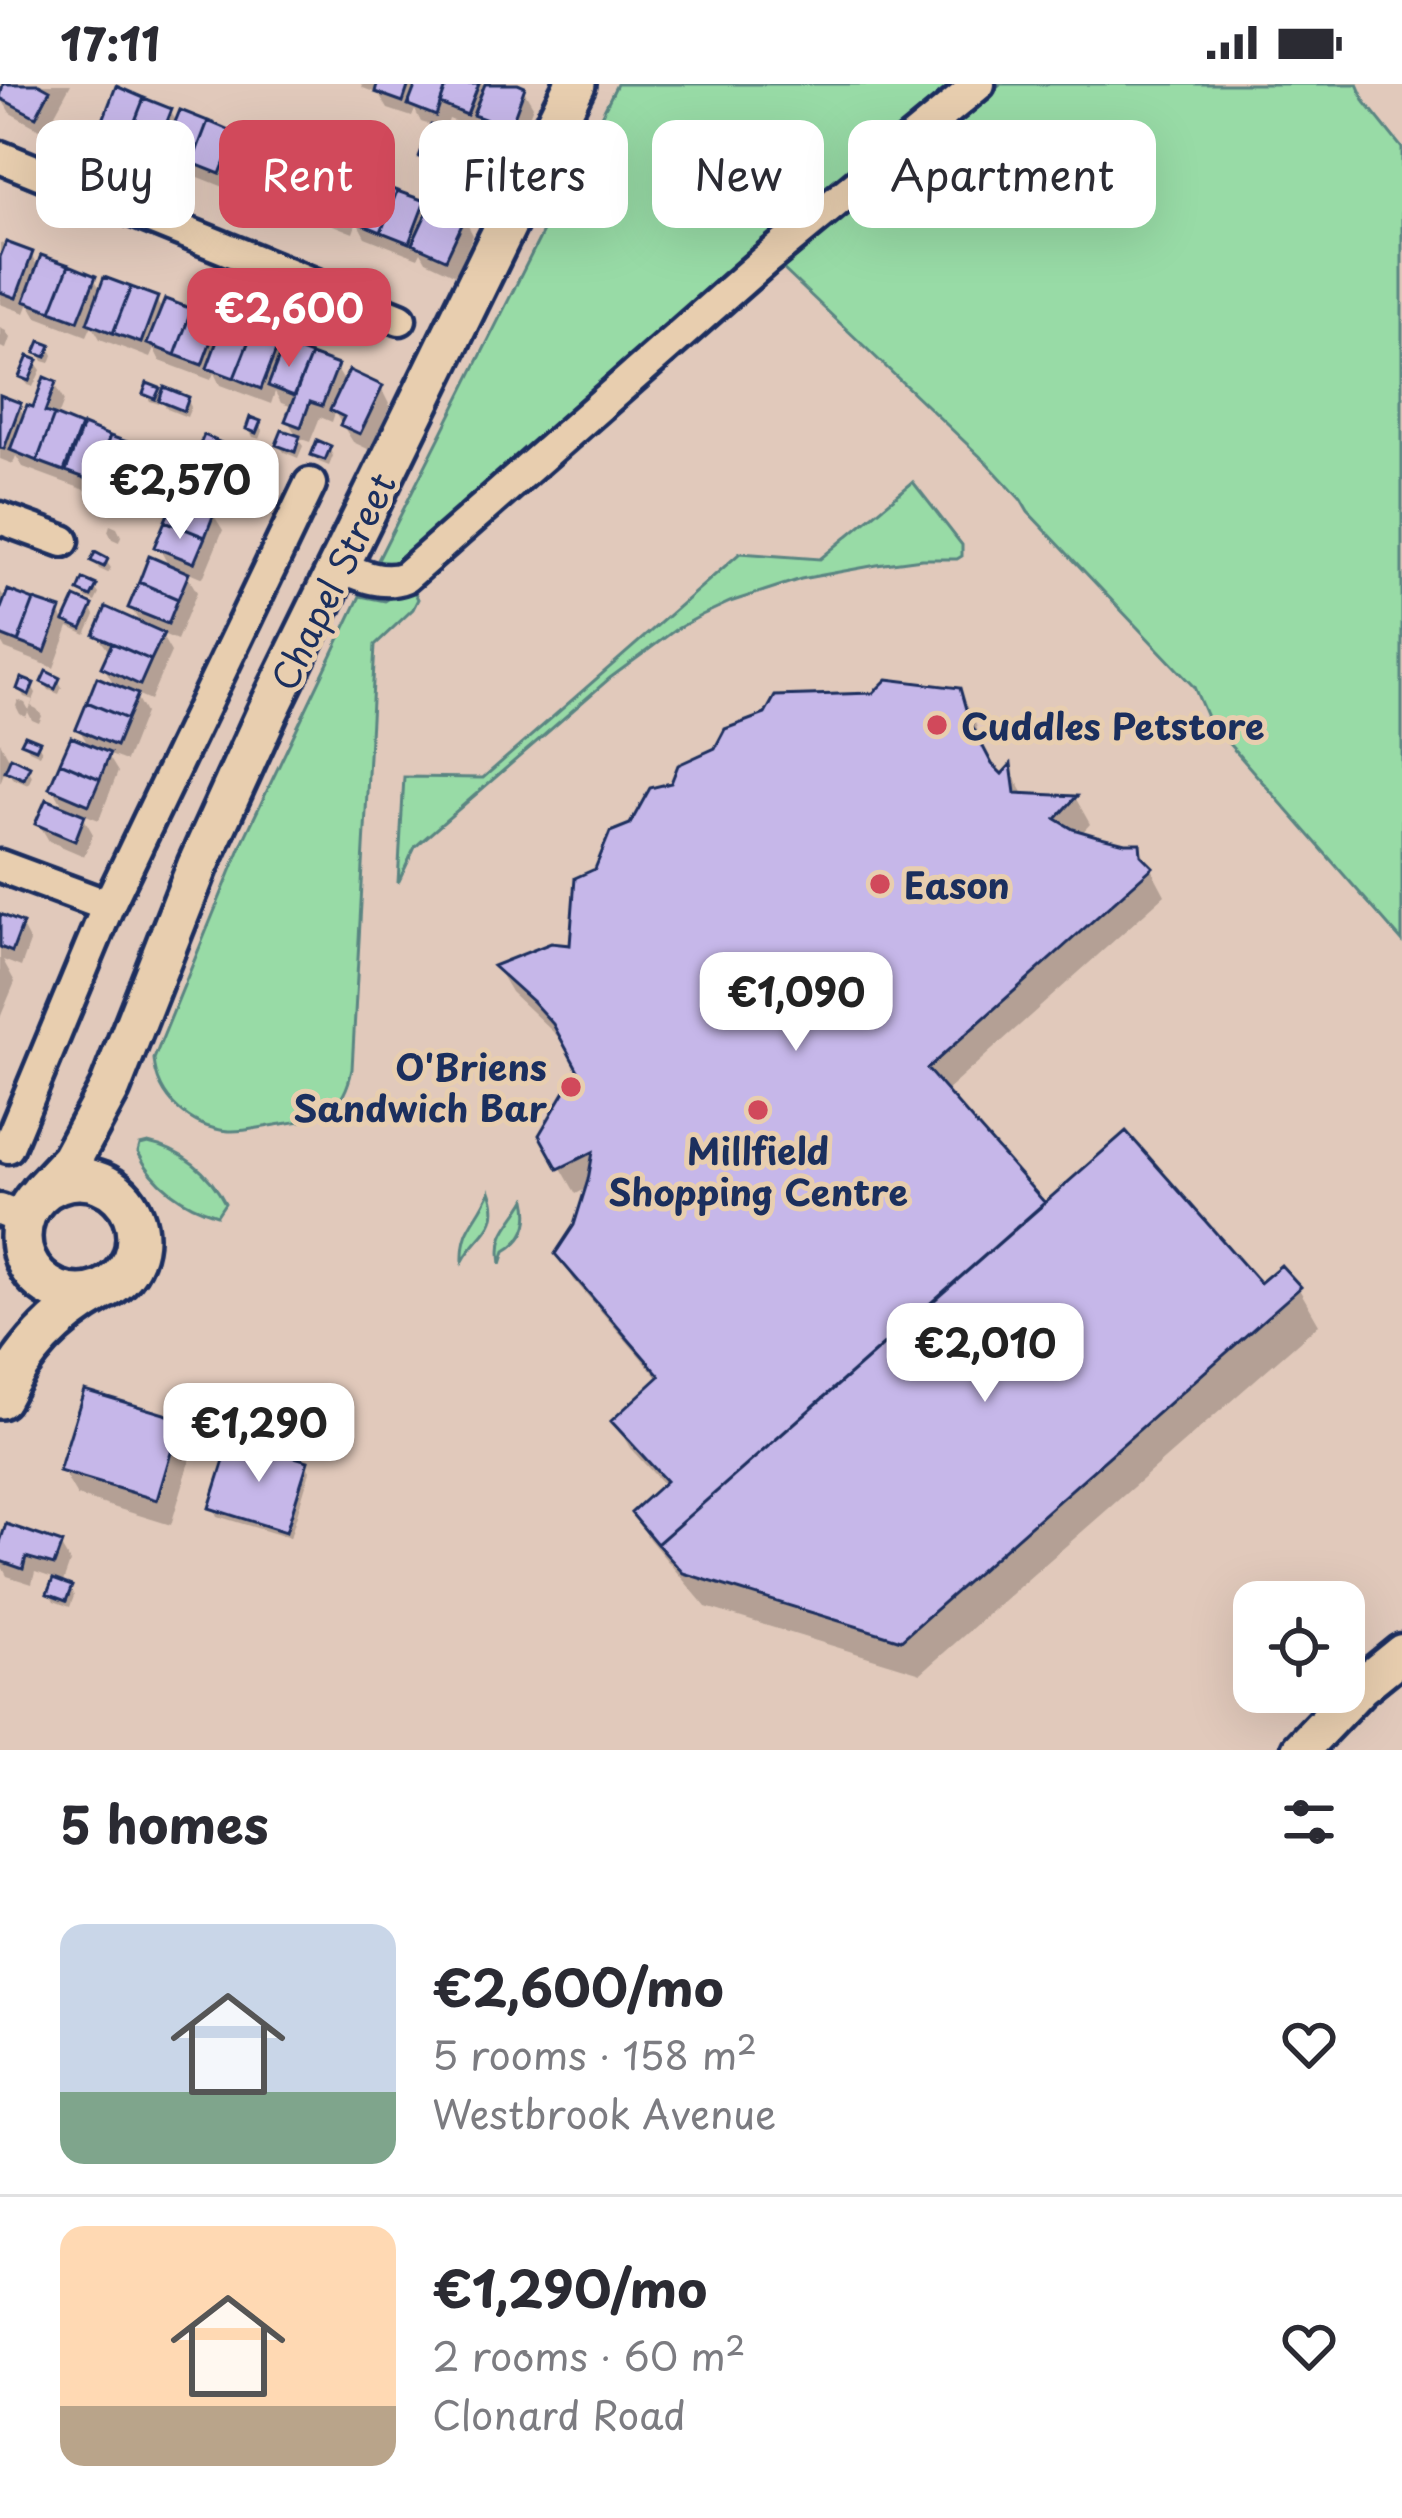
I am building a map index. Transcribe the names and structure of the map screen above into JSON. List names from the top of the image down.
{
  "streets": {
    "main road": ["Chapel Street"]
  },
  "places": [
    "Cuddles Petstore",
    "Eason",
    "O'Briens Sandwich Bar",
    "Millfield Shopping Centre"
  ],
  "page": {
    "status": "17:11",
    "chip": [
      "Buy",
      "Rent",
      "Filters",
      "New",
      "Apartment"
    ],
    "price": [
      "€2,600",
      "€2,570",
      "€1,090",
      "€2,010",
      "€1,290"
    ],
    "heading": "5 homes",
    "list": [
      {
        "name": "€2,600/mo",
        "note": "5 rooms · 158 m² · Westbrook Avenue"
      },
      {
        "name": "€1,290/mo",
        "note": "2 rooms · 60 m² · Clonard Road"
      }
    ]
  }
}
